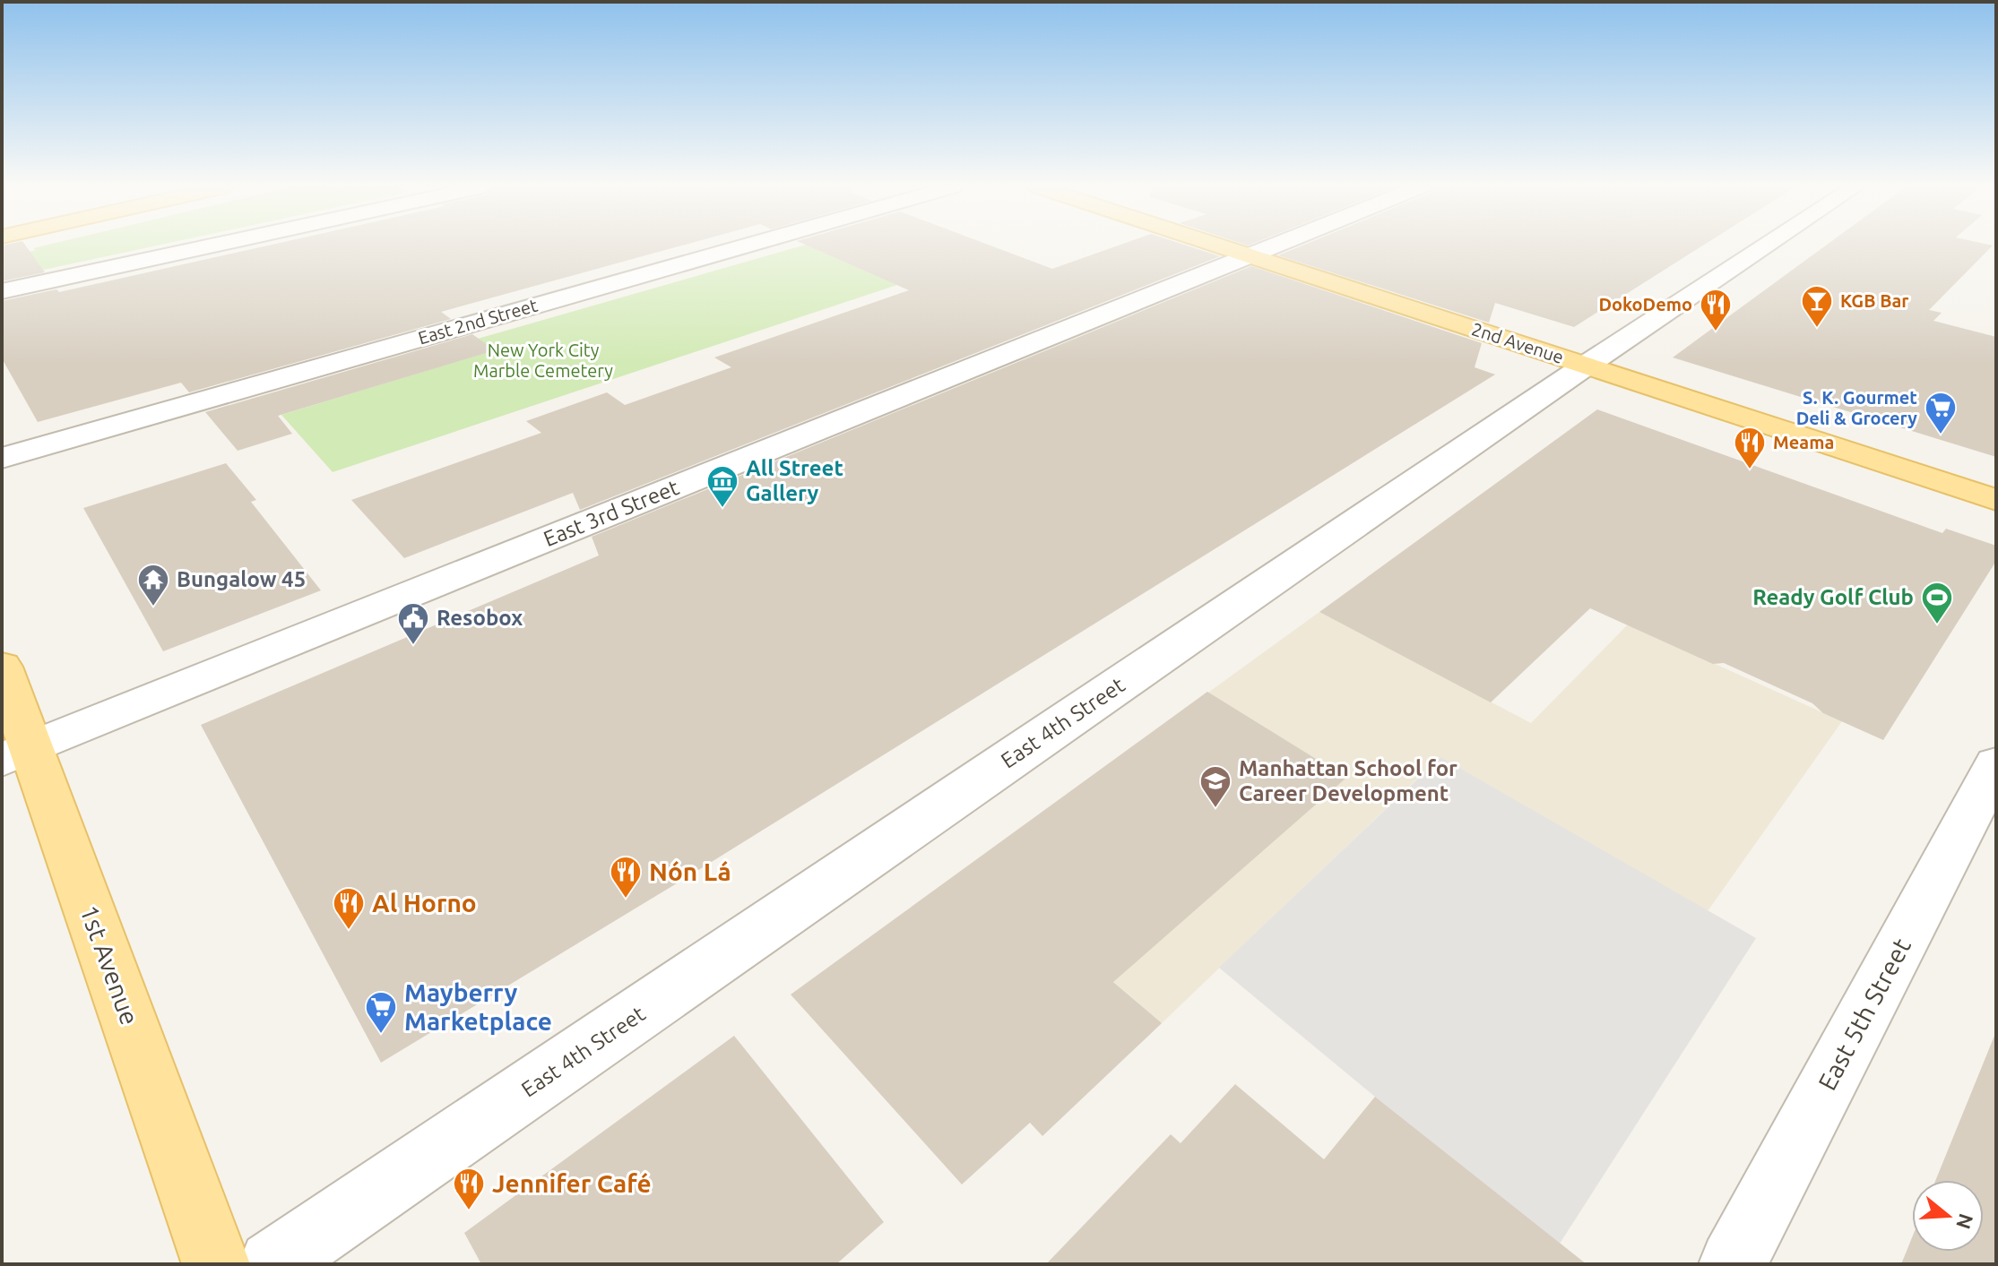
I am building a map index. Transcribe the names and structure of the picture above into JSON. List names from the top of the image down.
{
  "streets": {
    "main road": ["2nd Avenue", "1st Avenue"],
    "street": [
      "East 2nd Street",
      "East 3rd Street",
      "East 4th Street",
      "East 5th Street"
    ]
  },
  "crossings": [
    ["2nd Avenue", "East 3rd Street"],
    ["2nd Avenue", "East 4th Street"],
    ["East 3rd Street", "1st Avenue"]
  ],
  "parks": ["New York City Marble Cemetery"],
  "places": {
    "bar": ["KGB Bar"],
    "restaurant": [
      "DokoDemo",
      "Meama",
      "Nón Lá",
      "Al Horno",
      "Jennifer Café"
    ],
    "supermarket": ["S. K. Gourmet Deli & Grocery", "Mayberry Marketplace"],
    "museum": ["All Street Gallery"],
    "temple": ["Bungalow 45"],
    "sports": ["Ready Golf Club"],
    "public building": ["Resobox"],
    "school or university": ["Manhattan School for Career Development"]
  },
  "north": "right"
}
